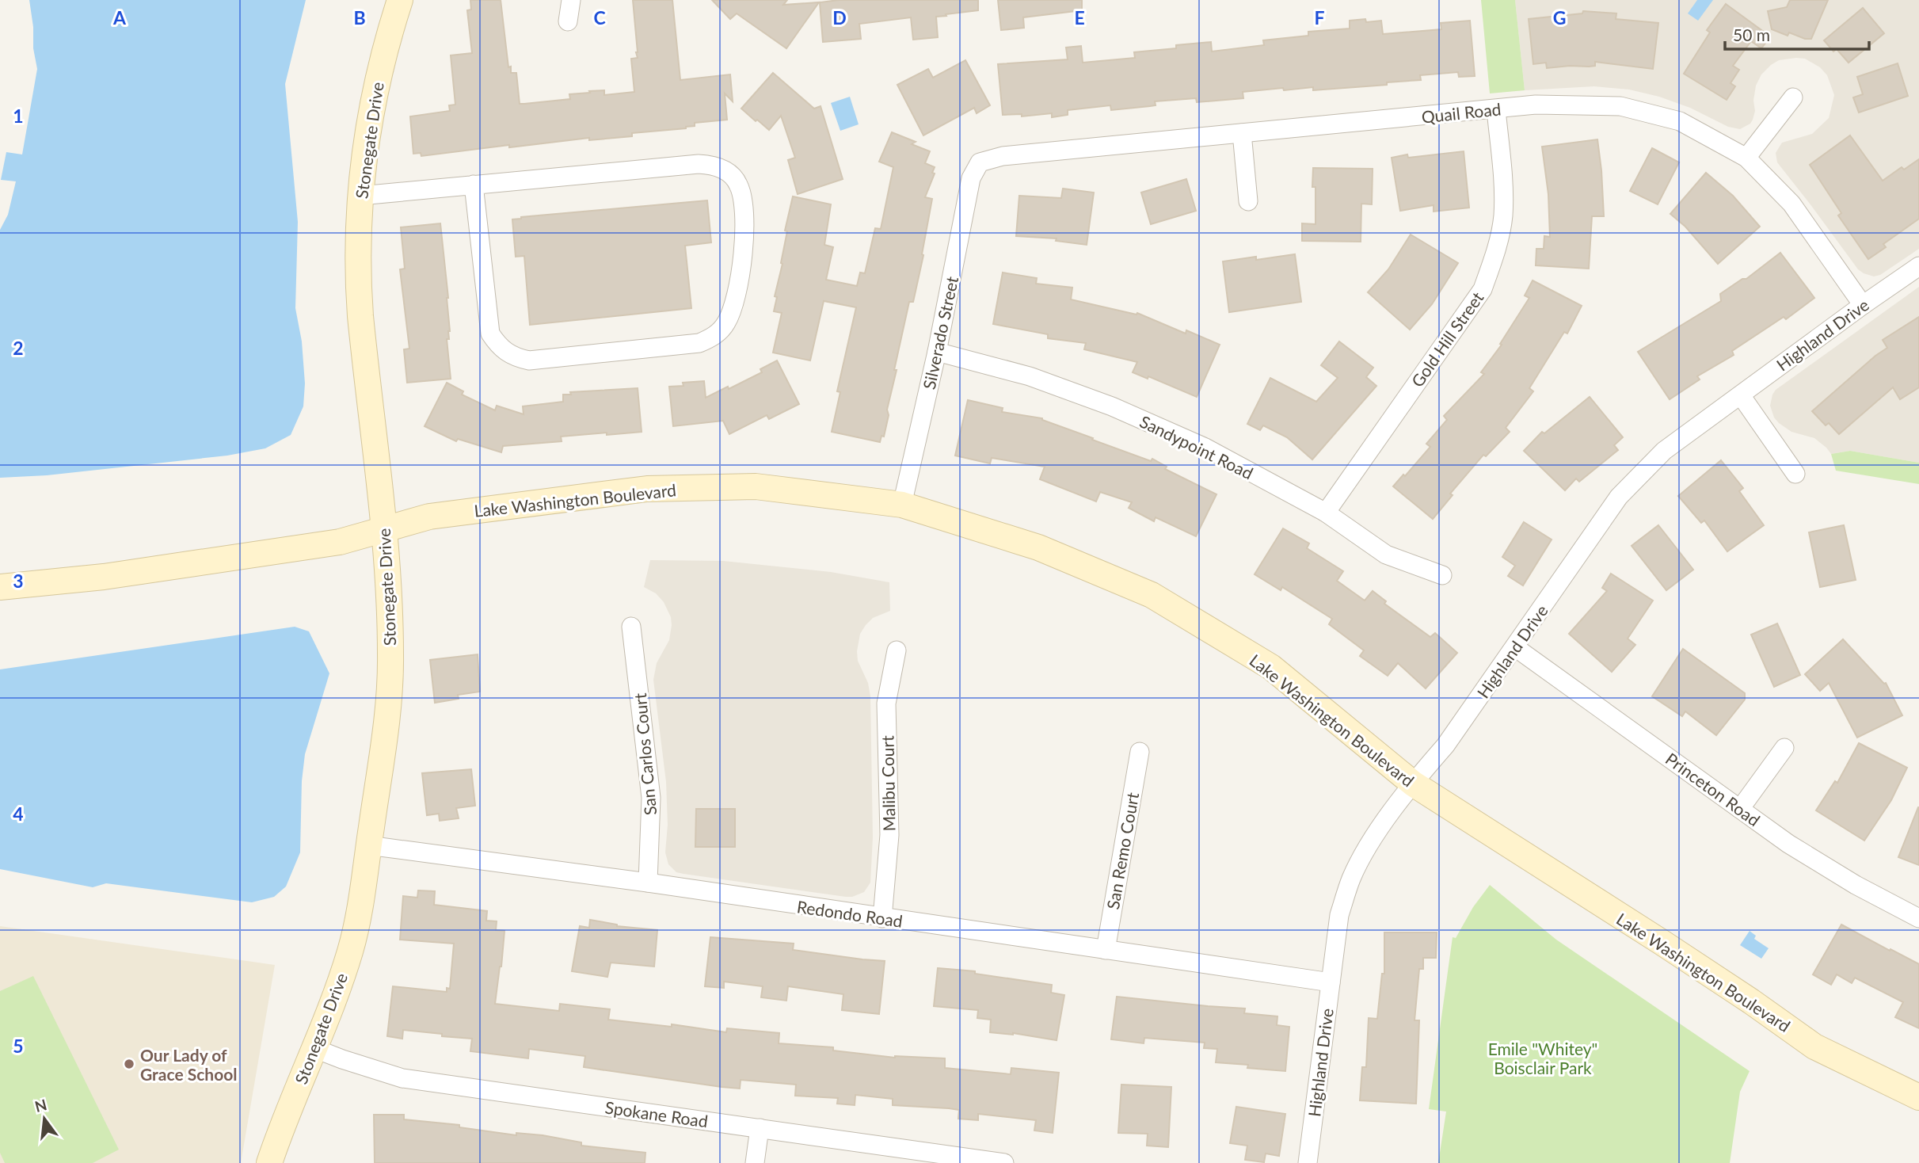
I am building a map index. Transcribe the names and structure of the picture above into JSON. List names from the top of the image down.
{
  "streets": {
    "street": [
      "Quail Road",
      "Stonegate Drive",
      "Silverado Street",
      "Highland Drive",
      "Gold Hill Street",
      "Sandypoint Road",
      "Lake Washington Boulevard",
      "San Carlos Court",
      "Malibu Court",
      "Princeton Road",
      "San Remo Court",
      "Redondo Road",
      "Spokane Road"
    ]
  },
  "crossings": [
    ["Quail Road", "Silverado Street"],
    ["Quail Road", "Highland Drive"],
    ["Quail Road", "Gold Hill Street"],
    ["Stonegate Drive", "Lake Washington Boulevard"],
    ["Stonegate Drive", "Redondo Road"],
    ["Stonegate Drive", "Spokane Road"],
    ["Silverado Street", "Sandypoint Road"],
    ["Silverado Street", "Lake Washington Boulevard"],
    ["Highland Drive", "Lake Washington Boulevard"],
    ["Highland Drive", "Princeton Road"],
    ["Highland Drive", "Redondo Road"],
    ["Gold Hill Street", "Sandypoint Road"],
    ["San Carlos Court", "Redondo Road"],
    ["Malibu Court", "Redondo Road"],
    ["San Remo Court", "Redondo Road"]
  ],
  "parks": ["Emile \"Whitey\" Boisclair Park"],
  "places": ["Our Lady of Grace School"],
  "scale_bar": "50 m",
  "north": "top",
  "grid": {
    "columns": [
      "A",
      "B",
      "C",
      "D",
      "E",
      "F",
      "G"
    ],
    "rows": [
      "1",
      "2",
      "3",
      "4",
      "5"
    ]
  }
}
